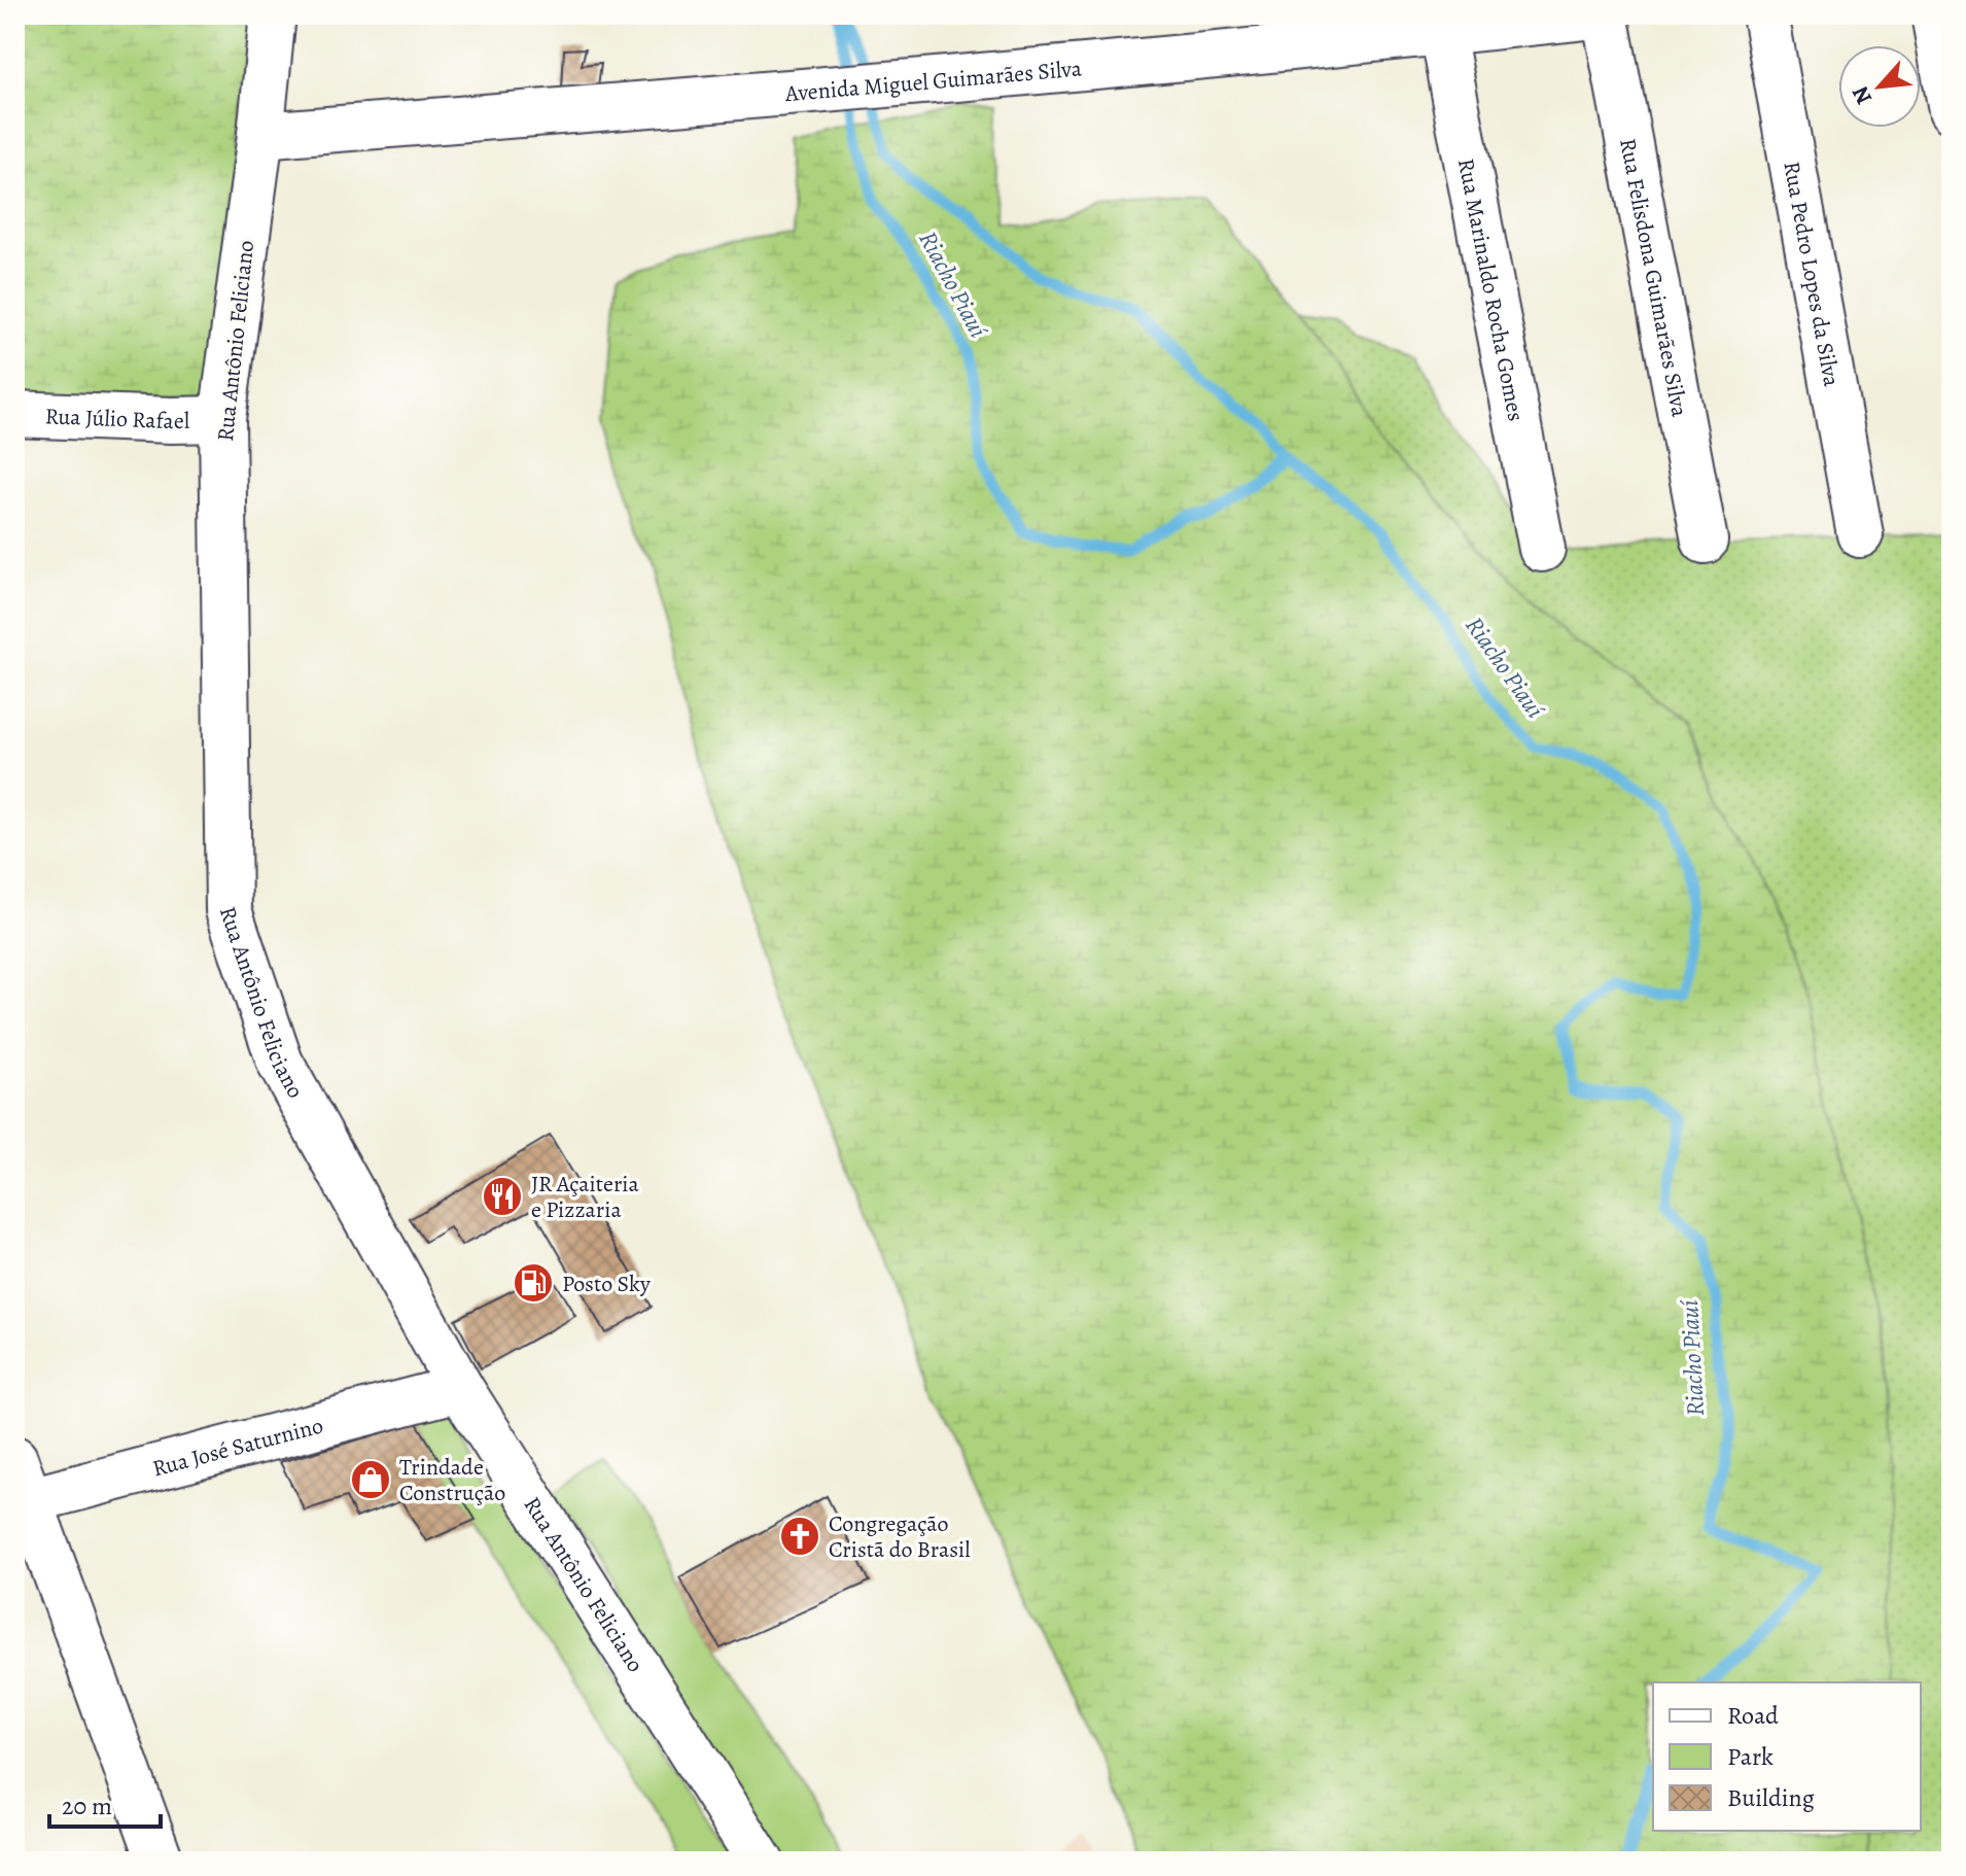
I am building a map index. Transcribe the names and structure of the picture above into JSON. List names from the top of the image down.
{
  "streets": {
    "street": [
      "Avenida Miguel Guimarães Silva",
      "Rua Pedro Lopes da Silva",
      "Rua Felisdona Guimarães Silva",
      "Rua Marinaldo Rocha Gomes",
      "Rua Antônio Feliciano",
      "Rua Júlio Rafael",
      "Rua José Saturnino"
    ]
  },
  "crossings": [
    ["Avenida Miguel Guimarães Silva", "Rua Felisdona Guimarães Silva"],
    ["Avenida Miguel Guimarães Silva", "Rua Marinaldo Rocha Gomes"],
    ["Avenida Miguel Guimarães Silva", "Rua Antônio Feliciano"],
    ["Rua Antônio Feliciano", "Rua Júlio Rafael"],
    ["Rua Antônio Feliciano", "Rua José Saturnino"]
  ],
  "water": ["Riacho Piauí"],
  "places": {
    "restaurant": ["JR Açaiteria e Pizzaria"],
    "fuel station": ["Posto Sky"],
    "shop": ["Trindade Construção"],
    "church": ["Congregação Cristã do Brasil"]
  },
  "legend": ["Road", "Park", "Building"],
  "scale_bar": "20 m",
  "north": "bottom left"
}
